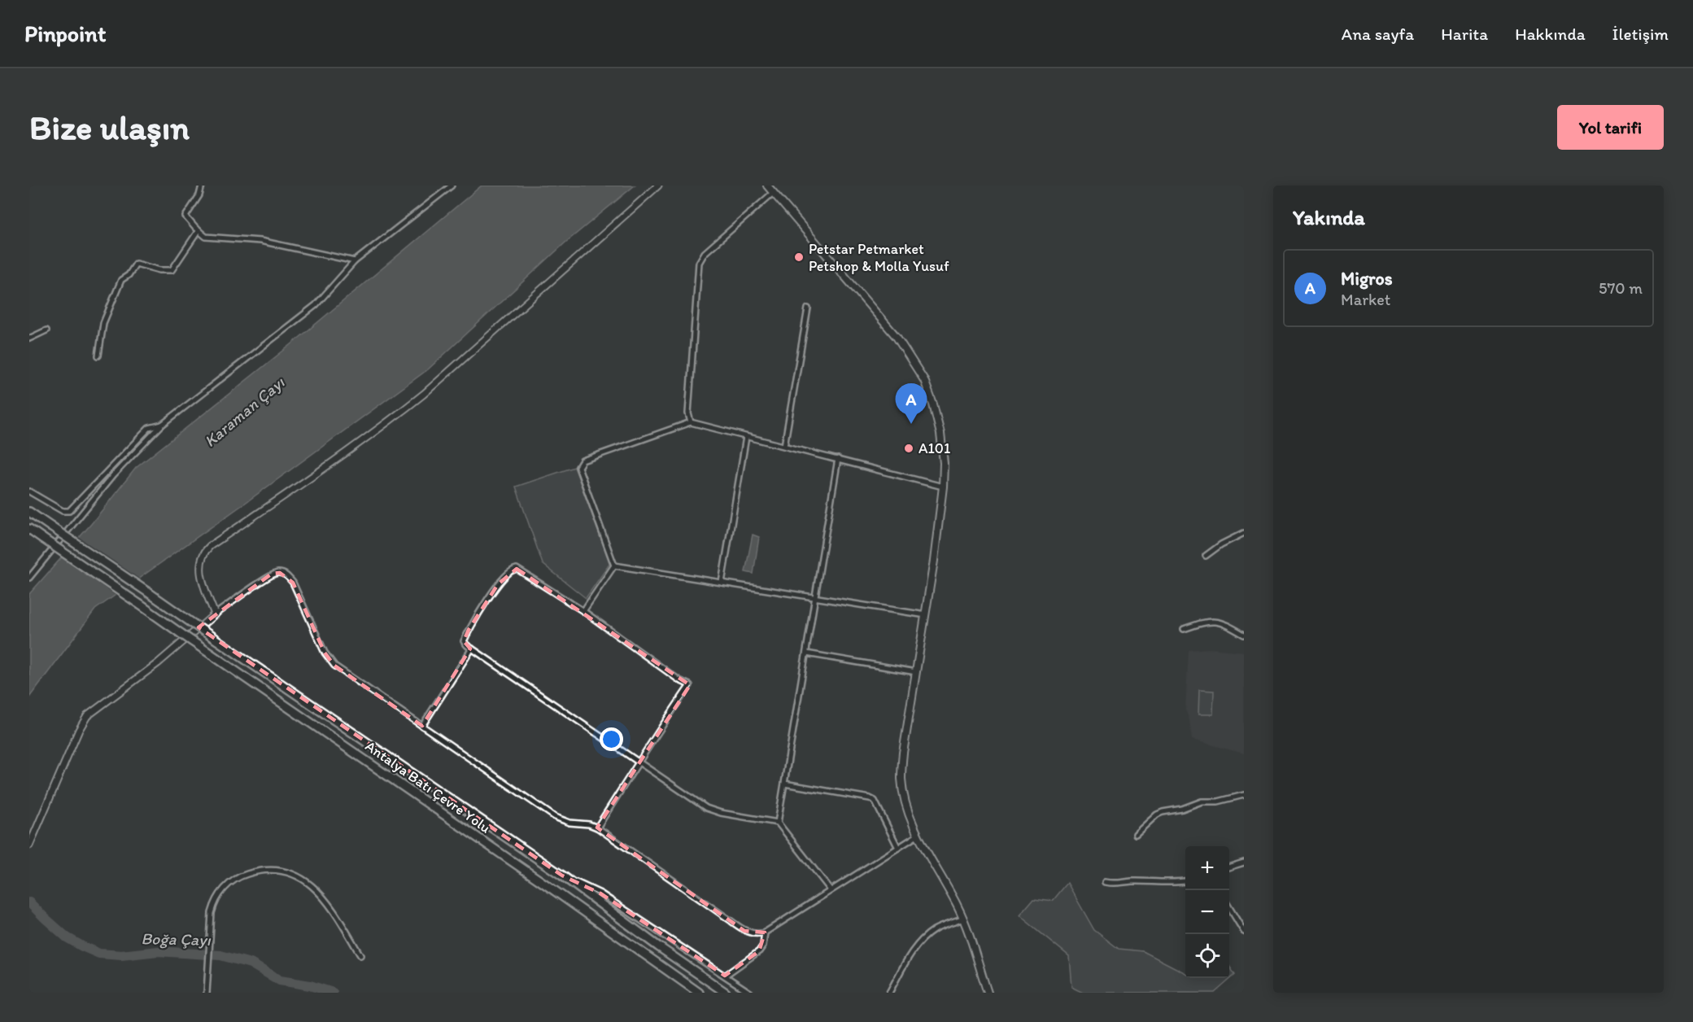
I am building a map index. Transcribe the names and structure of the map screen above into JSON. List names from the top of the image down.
{
  "streets": {
    "highway": ["Antalya Batı Çevre Yolu"]
  },
  "water": ["Karaman Çayı", "Boğa Çayı"],
  "places": ["Petstar Petmarket Petshop & Molla Yusuf", "A101"],
  "page": {
    "header": "Pinpoint",
    "nav": [
      "Ana sayfa",
      "Harita",
      "Hakkında",
      "İletişim"
    ],
    "buttons": "Yol tarifi",
    "title": "Bize ulaşın",
    "heading": "Yakında",
    "list": [
      {
        "mark": "A",
        "name": "Migros",
        "note": "Market",
        "value": "570 m"
      }
    ],
    "pins": "A",
    "map_buttons": ["+", "−"]
  }
}
